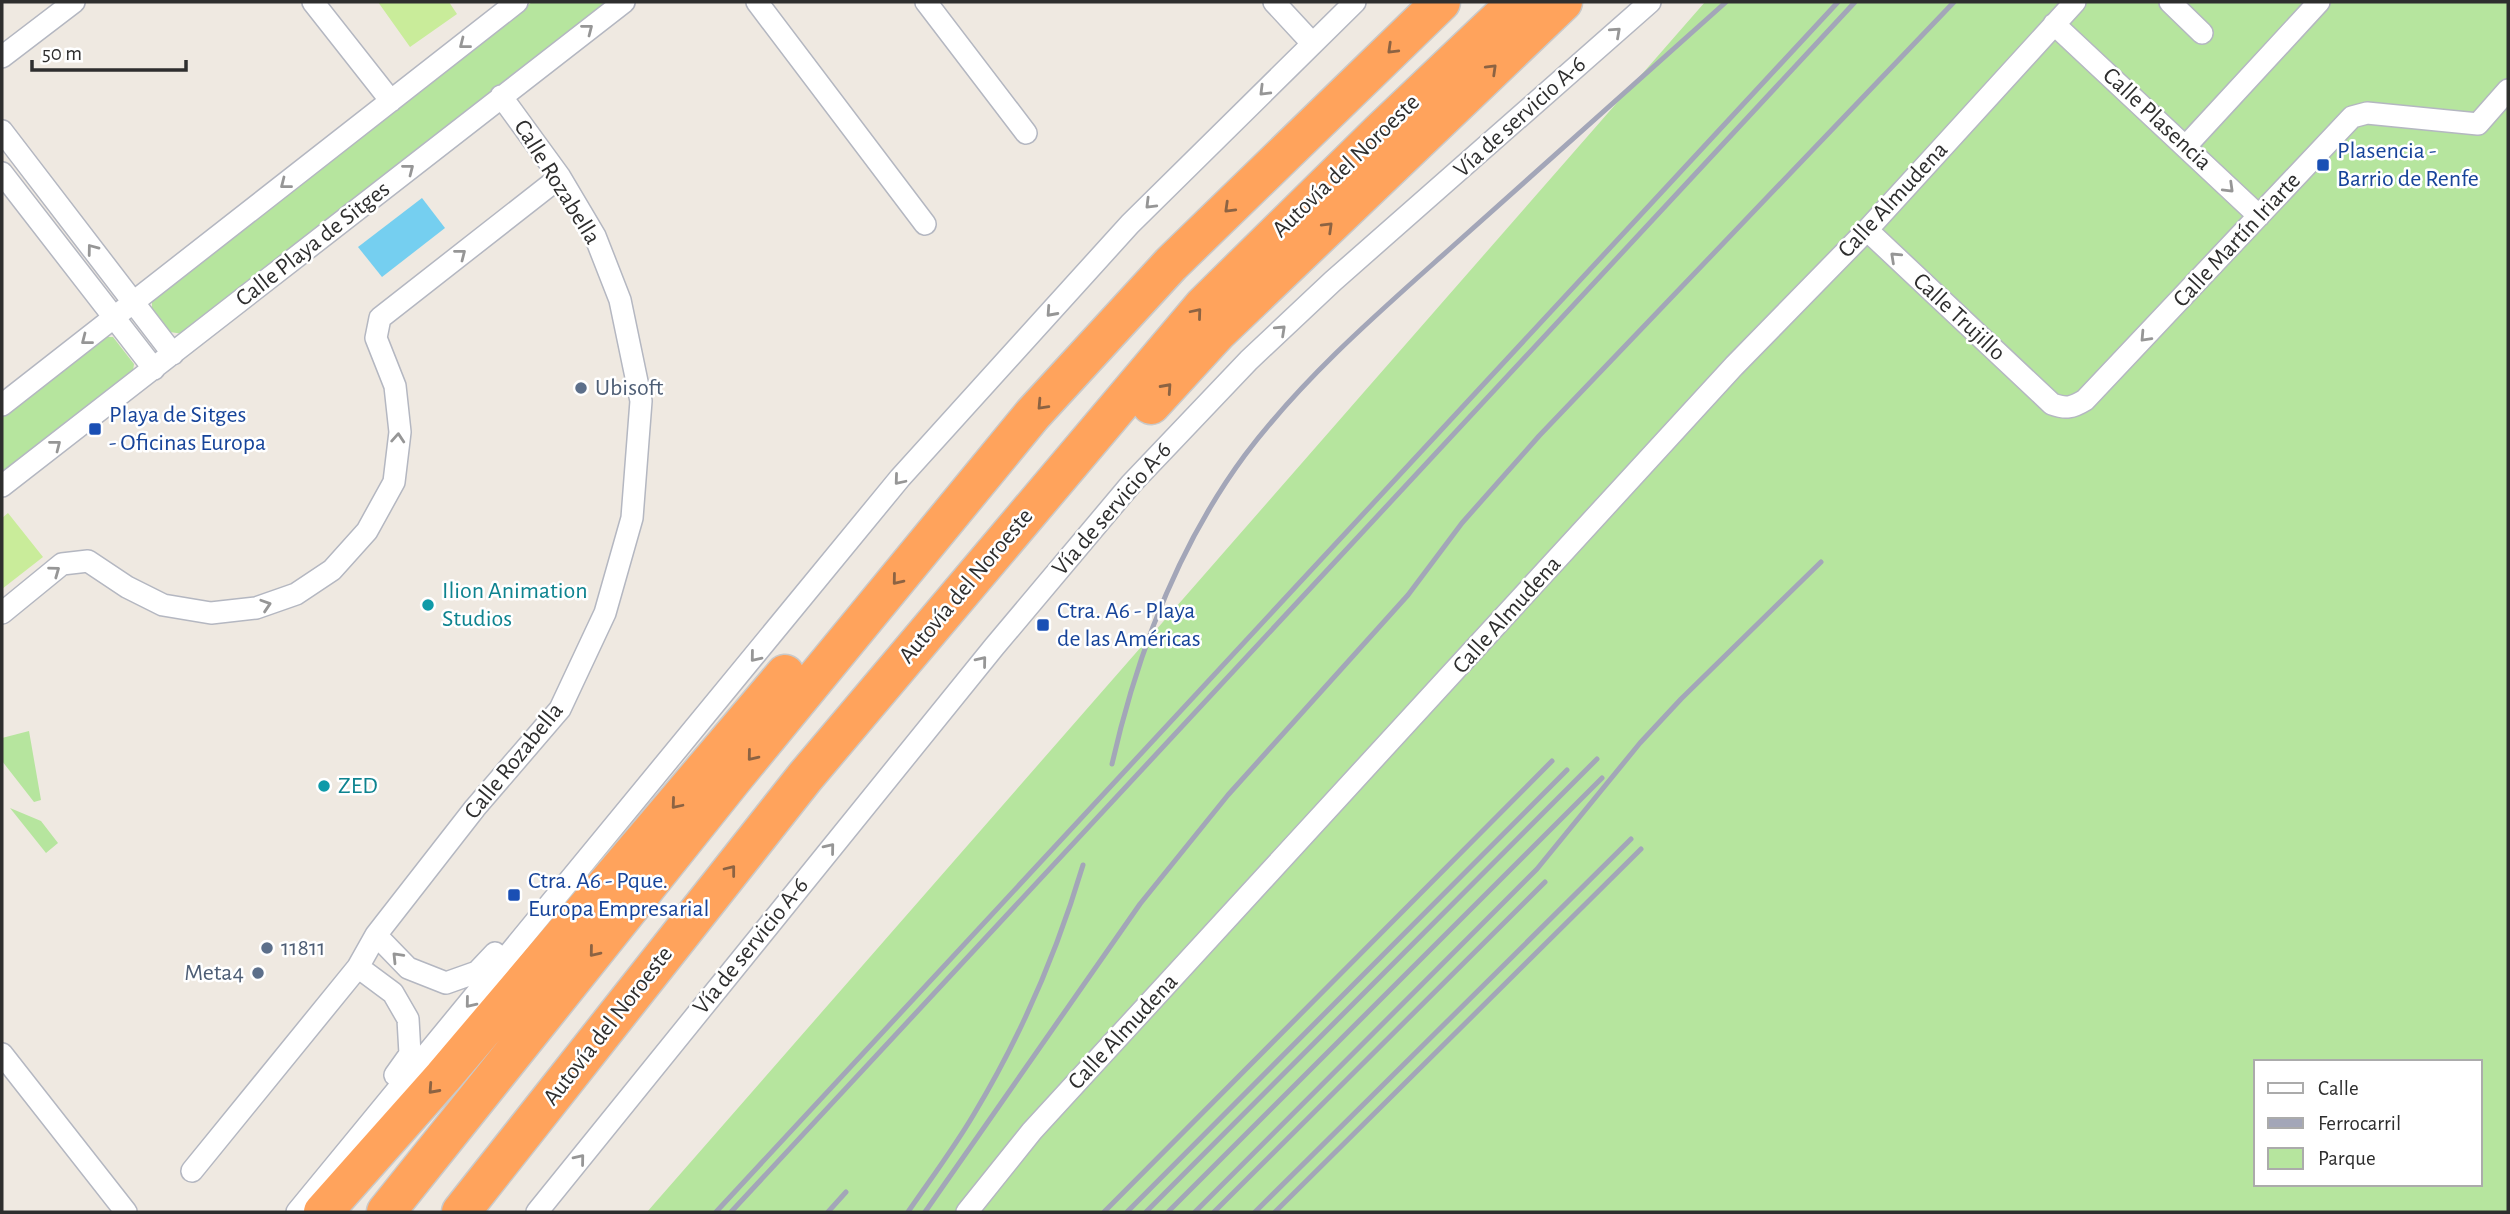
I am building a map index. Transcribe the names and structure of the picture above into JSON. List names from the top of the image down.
{
  "streets": {
    "highway": ["Autovía del Noroeste"],
    "street": [
      "Vía de servicio A-6",
      "Calle Plasencia",
      "Calle Rozabella",
      "Calle Almudena",
      "Calle Martín Iriarte",
      "Calle Playa de Sitges",
      "Calle Trujillo"
    ]
  },
  "crossings": [
    ["Calle Plasencia", "Calle Almudena"],
    ["Calle Plasencia", "Calle Martín Iriarte"],
    ["Calle Rozabella", "Calle Playa de Sitges"],
    ["Calle Almudena", "Calle Trujillo"],
    ["Calle Martín Iriarte", "Calle Trujillo"]
  ],
  "one_way": ["Calle Plasencia", "Calle Martín Iriarte", "Calle Trujillo"],
  "places": {
    "transit": [
      "Plasencia - Barrio de Renfe",
      "Playa de Sitges - Oficinas Europa",
      "Ctra. A6 - Playa de las Américas",
      "Ctra. A6 - Pque. Europa Empresarial"
    ],
    "other": [
      "Ubisoft",
      "Ilion Animation Studios",
      "ZED",
      "11811",
      "Meta4"
    ]
  },
  "legend": ["Calle", "Ferrocarril", "Parque"],
  "scale_bar": "50 m"
}
